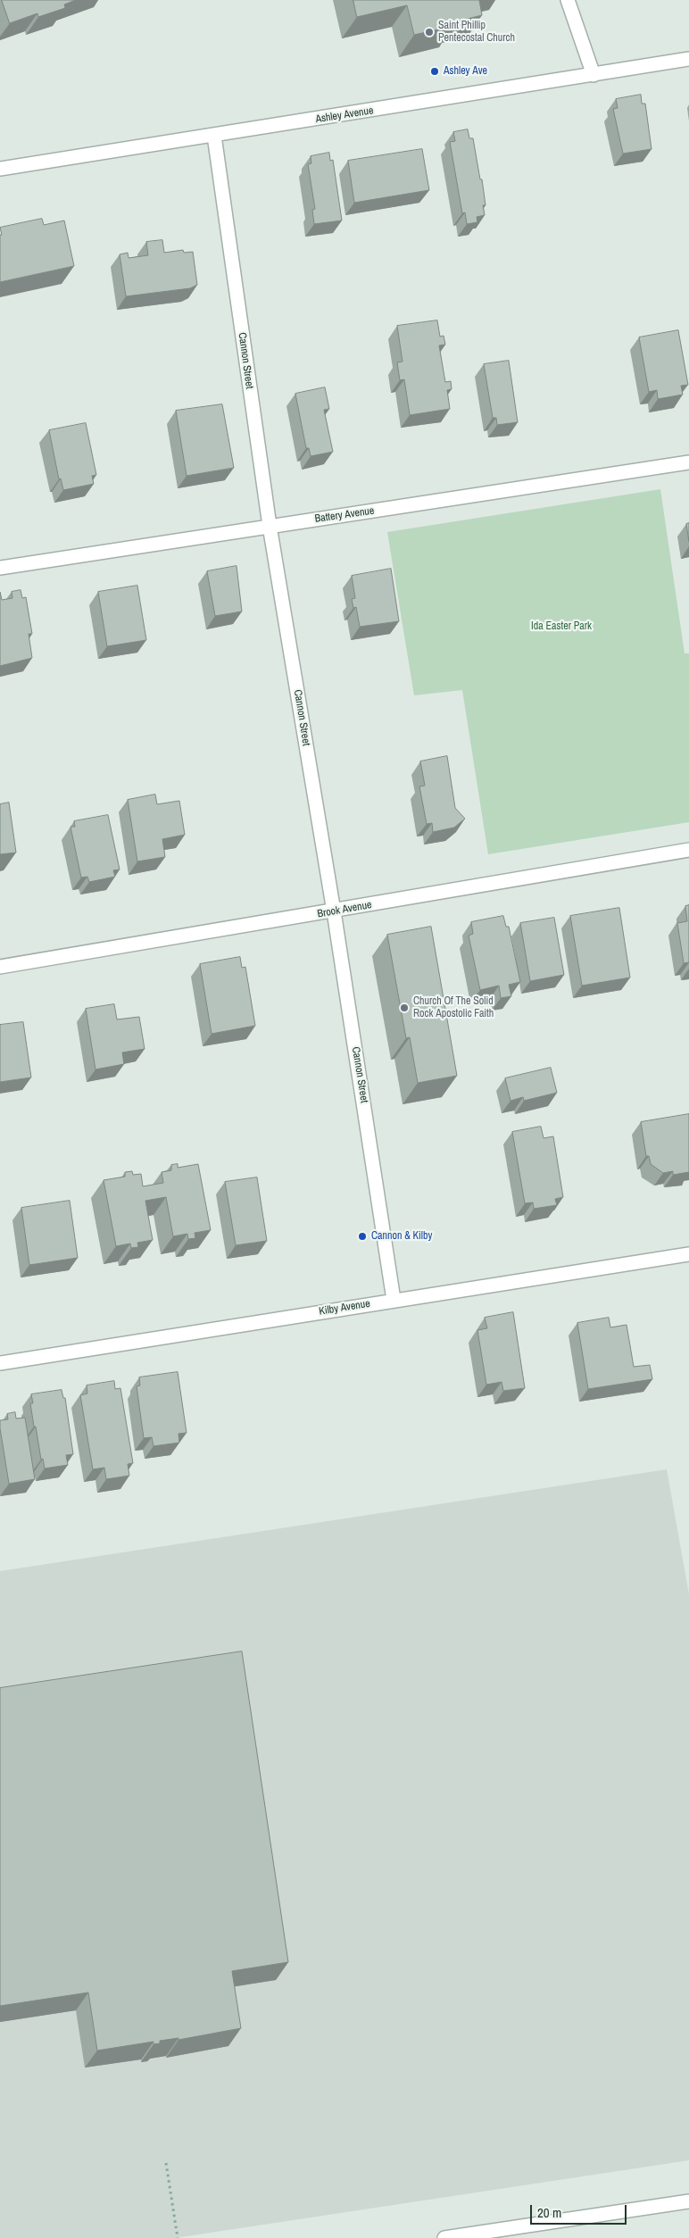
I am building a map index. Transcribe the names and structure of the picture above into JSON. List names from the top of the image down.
{
  "streets": {
    "street": [
      "Ashley Avenue",
      "Cannon Street",
      "Battery Avenue",
      "Brook Avenue",
      "Kilby Avenue"
    ]
  },
  "crossings": [
    ["Ashley Avenue", "Cannon Street"],
    ["Cannon Street", "Battery Avenue"],
    ["Cannon Street", "Brook Avenue"],
    ["Cannon Street", "Kilby Avenue"]
  ],
  "parks": ["Ida Easter Park"],
  "places": [
    "Saint Phillip Pentecostal Church",
    "Ashley Ave",
    "Church Of The Solid Rock Apostolic Faith",
    "Cannon & Kilby"
  ],
  "scale_bar": "20 m"
}
